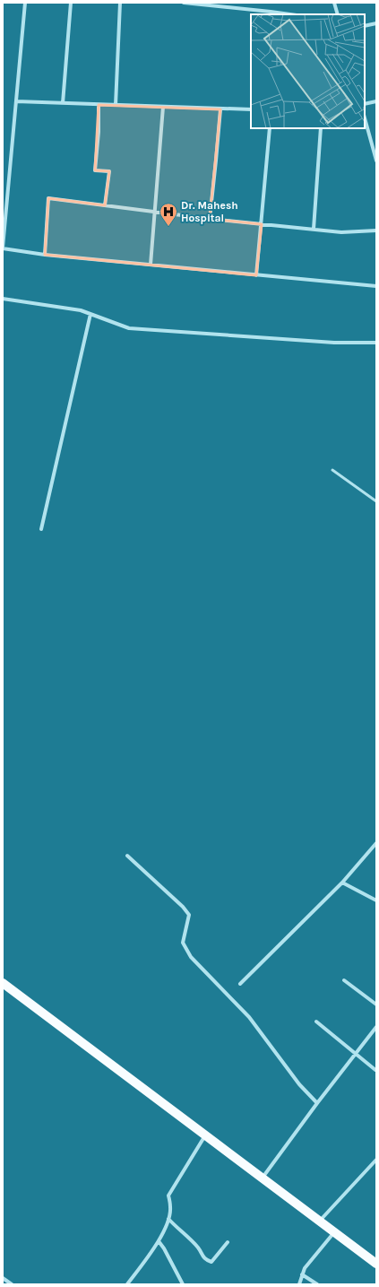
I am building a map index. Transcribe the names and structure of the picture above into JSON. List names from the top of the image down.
{
  "places": {
    "hospital": ["Dr. Mahesh Hospital"]
  }
}
